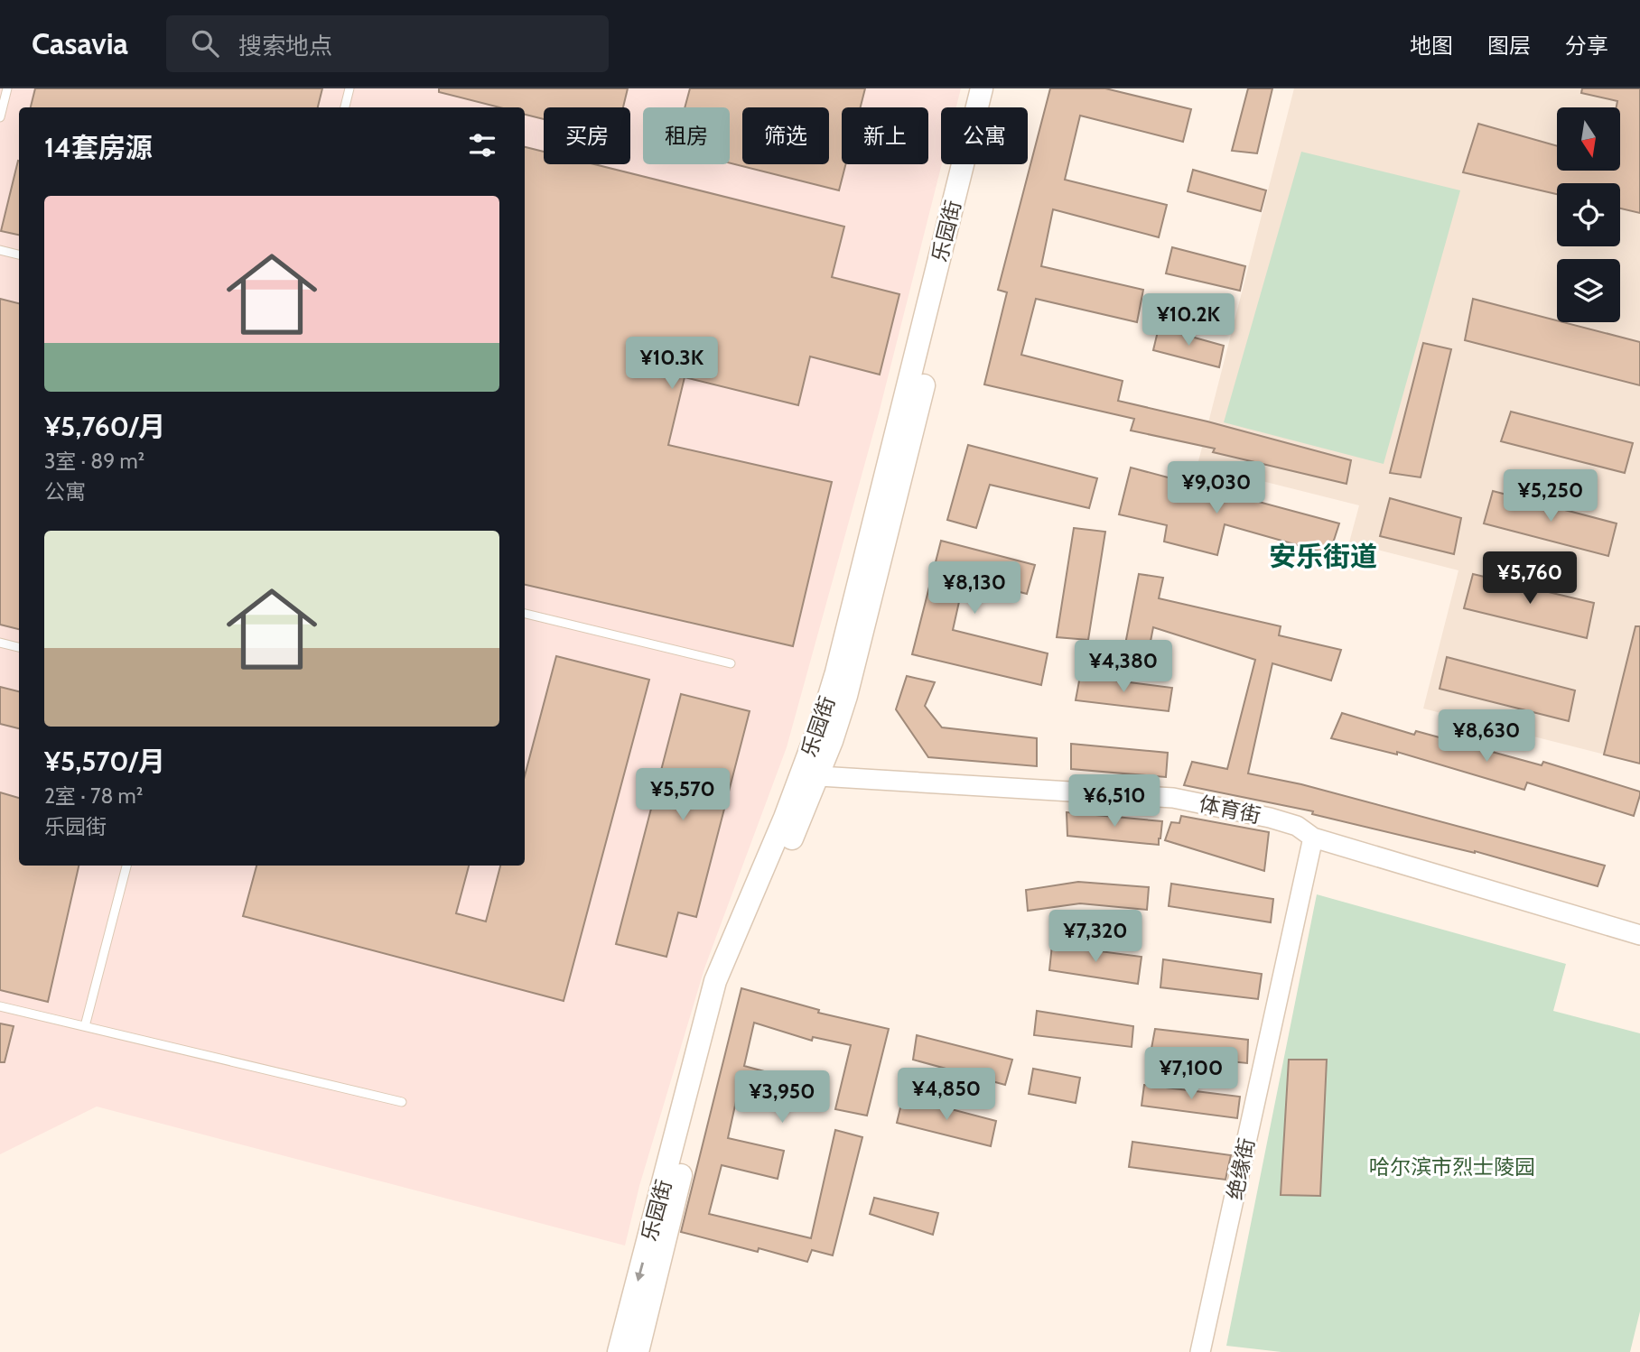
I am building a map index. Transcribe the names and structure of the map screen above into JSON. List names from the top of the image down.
{
  "streets": {
    "main road": ["乐园街"],
    "street": ["体育街", "绝缘街"]
  },
  "crossings": [
    ["乐园街", "体育街"],
    ["体育街", "绝缘街"]
  ],
  "districts": ["安乐街道"],
  "parks": ["哈尔滨市烈士陵园"],
  "north": "bottom",
  "page": {
    "header": "Casavia",
    "search": "搜索地点",
    "nav": ["地图", "图层", "分享"],
    "chip": [
      "买房",
      "租房",
      "筛选",
      "新上",
      "公寓"
    ],
    "heading": "14套房源",
    "list": [
      {
        "name": "¥5,760/月",
        "note": "3室 · 89 m² · 公寓"
      },
      {
        "name": "¥5,570/月",
        "note": "2室 · 78 m² · 乐园街"
      }
    ],
    "price": [
      "¥10.2K",
      "¥10.3K",
      "¥9,030",
      "¥5,250",
      "¥5,760",
      "¥8,130",
      "¥4,380",
      "¥8,630",
      "¥5,570",
      "¥6,510",
      "¥7,320",
      "¥7,100",
      "¥4,850",
      "¥3,950"
    ]
  }
}
